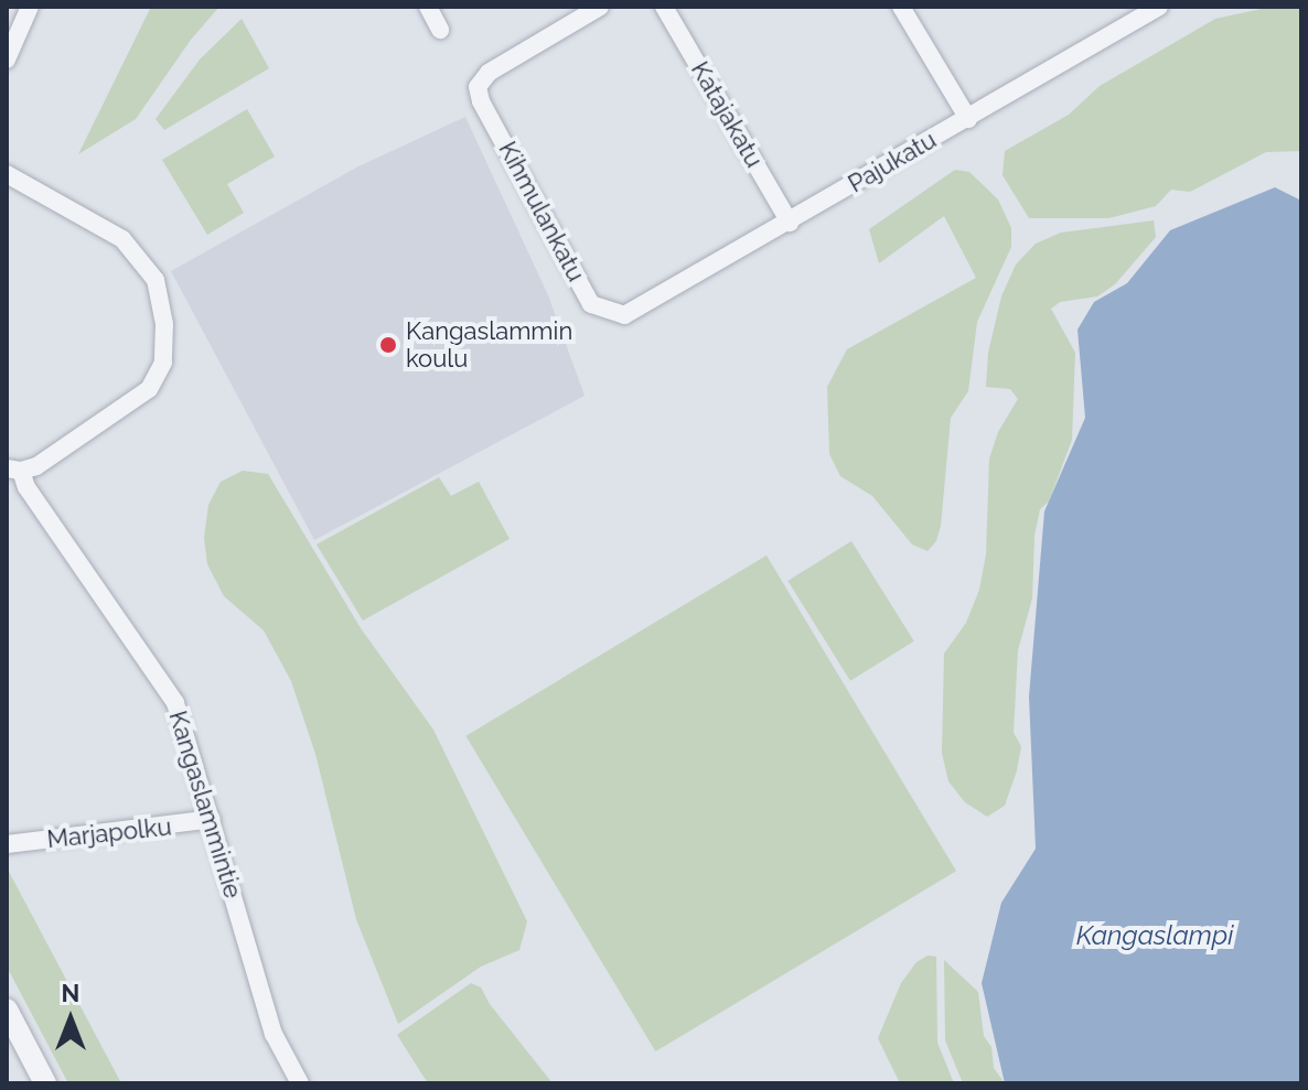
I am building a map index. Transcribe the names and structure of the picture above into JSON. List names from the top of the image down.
{
  "streets": {
    "street": [
      "Katajakatu",
      "Pajukatu",
      "Kihmulankatu",
      "Kangaslammintie",
      "Marjapolku"
    ]
  },
  "crossings": [
    ["Katajakatu", "Pajukatu"],
    ["Pajukatu", "Kihmulankatu"],
    ["Kangaslammintie", "Marjapolku"]
  ],
  "water": ["Kangaslampi"],
  "places": ["Kangaslammin koulu"],
  "north": "top"
}
